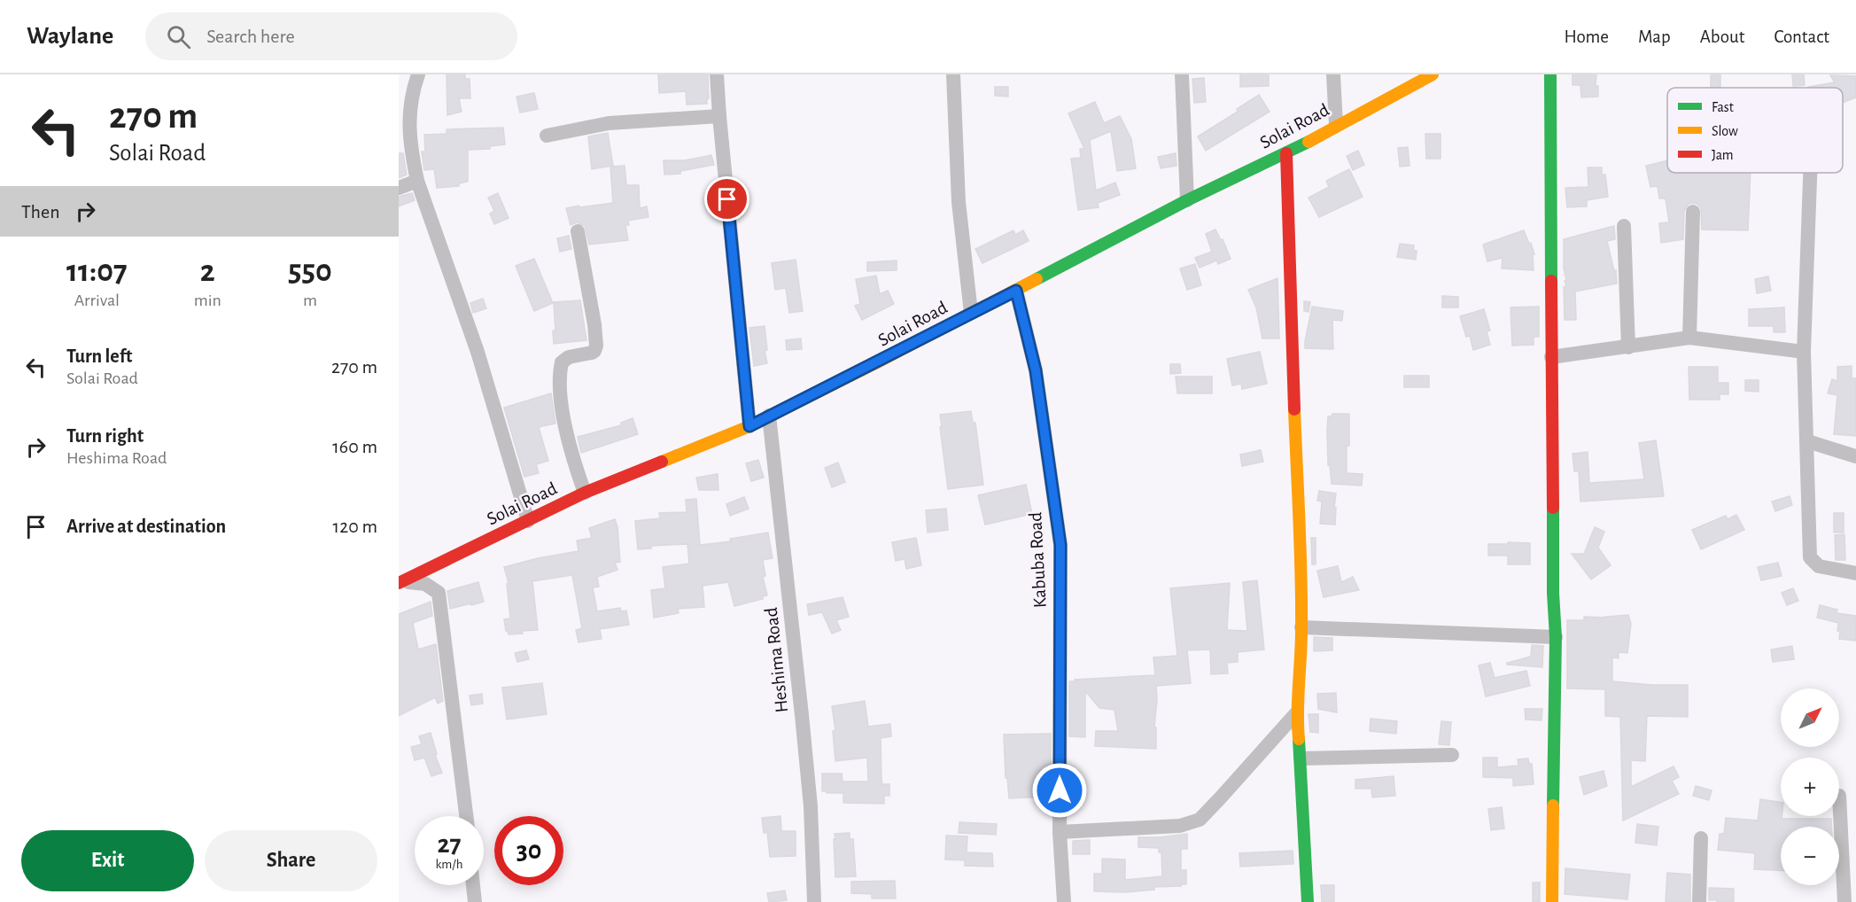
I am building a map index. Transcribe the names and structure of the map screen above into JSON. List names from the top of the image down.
{
  "streets": {
    "main road": ["Solai Road"],
    "street": ["Kabuba Road", "Heshima Road"]
  },
  "crossings": [
    ["Solai Road", "Kabuba Road"],
    ["Solai Road", "Heshima Road"]
  ],
  "legend": ["Fast", "Slow", "Jam"],
  "north": "top right",
  "page": {
    "header": "Waylane",
    "search": "Search here",
    "nav": [
      "Home",
      "Map",
      "About",
      "Contact"
    ],
    "turn": ["270 m", "Solai Road"],
    "then": "Then",
    "eta": [
      "11:07",
      "Arrival",
      "2",
      "min",
      "550",
      "m"
    ],
    "list": [
      {
        "name": "Turn left",
        "note": "Solai Road",
        "value": "270 m"
      },
      {
        "name": "Turn right",
        "note": "Heshima Road",
        "value": "160 m"
      },
      {
        "name": "Arrive at destination",
        "value": "120 m"
      }
    ],
    "map_buttons": ["+", "−"],
    "speed": "27 km/h",
    "limit": "30",
    "buttons": ["Exit", "Share"]
  }
}
